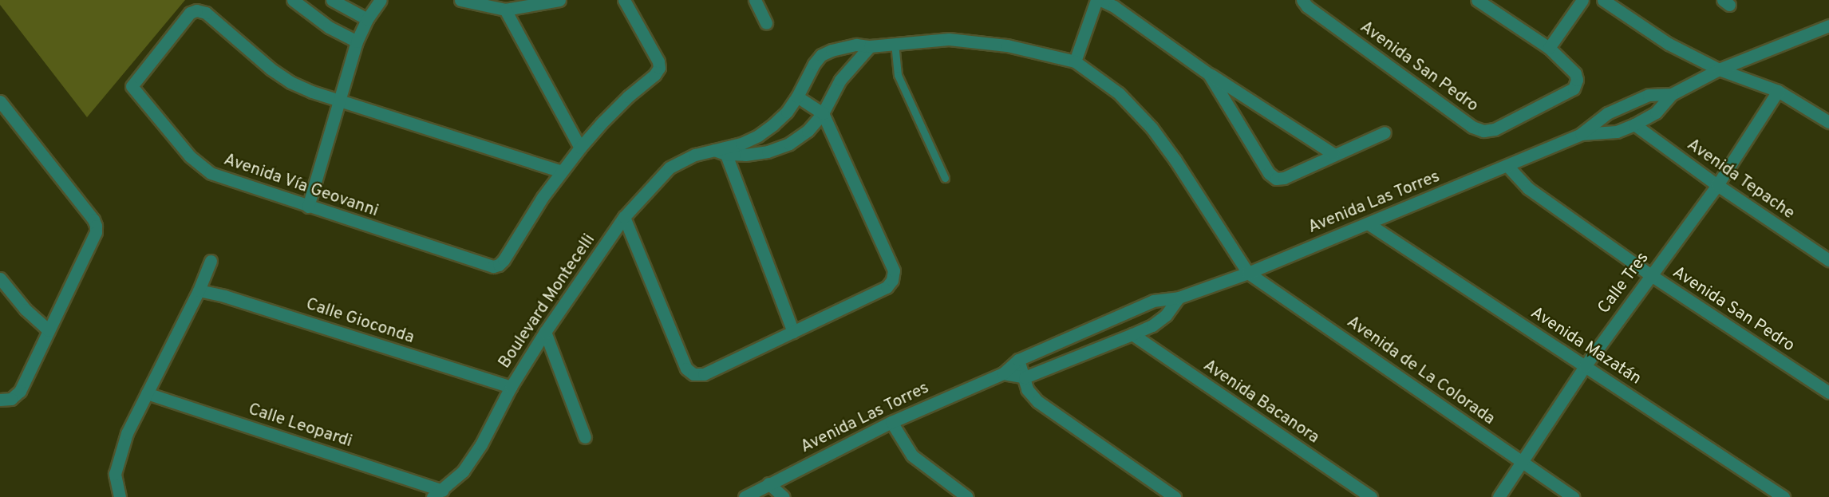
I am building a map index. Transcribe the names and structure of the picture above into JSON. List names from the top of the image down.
{
  "streets": {
    "street": [
      "Avenida San Pedro",
      "Avenida Tepache",
      "Avenida Vía Geovanni",
      "Avenida Las Torres",
      "Calle Tres",
      "Boulevard Montecelli",
      "Calle Gioconda",
      "Avenida Mazatán",
      "Avenida de La Colorada",
      "Avenida Bacanora",
      "Calle Leopardi"
    ]
  },
  "crossings": [
    ["Avenida San Pedro", "Avenida Las Torres"],
    ["Avenida San Pedro", "Calle Tres"],
    ["Avenida Tepache", "Avenida Las Torres"],
    ["Avenida Tepache", "Calle Tres"],
    ["Avenida Las Torres", "Avenida Mazatán"],
    ["Avenida Las Torres", "Avenida de La Colorada"],
    ["Calle Tres", "Avenida Mazatán"],
    ["Calle Tres", "Avenida de La Colorada"],
    ["Boulevard Montecelli", "Calle Gioconda"],
    ["Boulevard Montecelli", "Calle Leopardi"]
  ]
}
